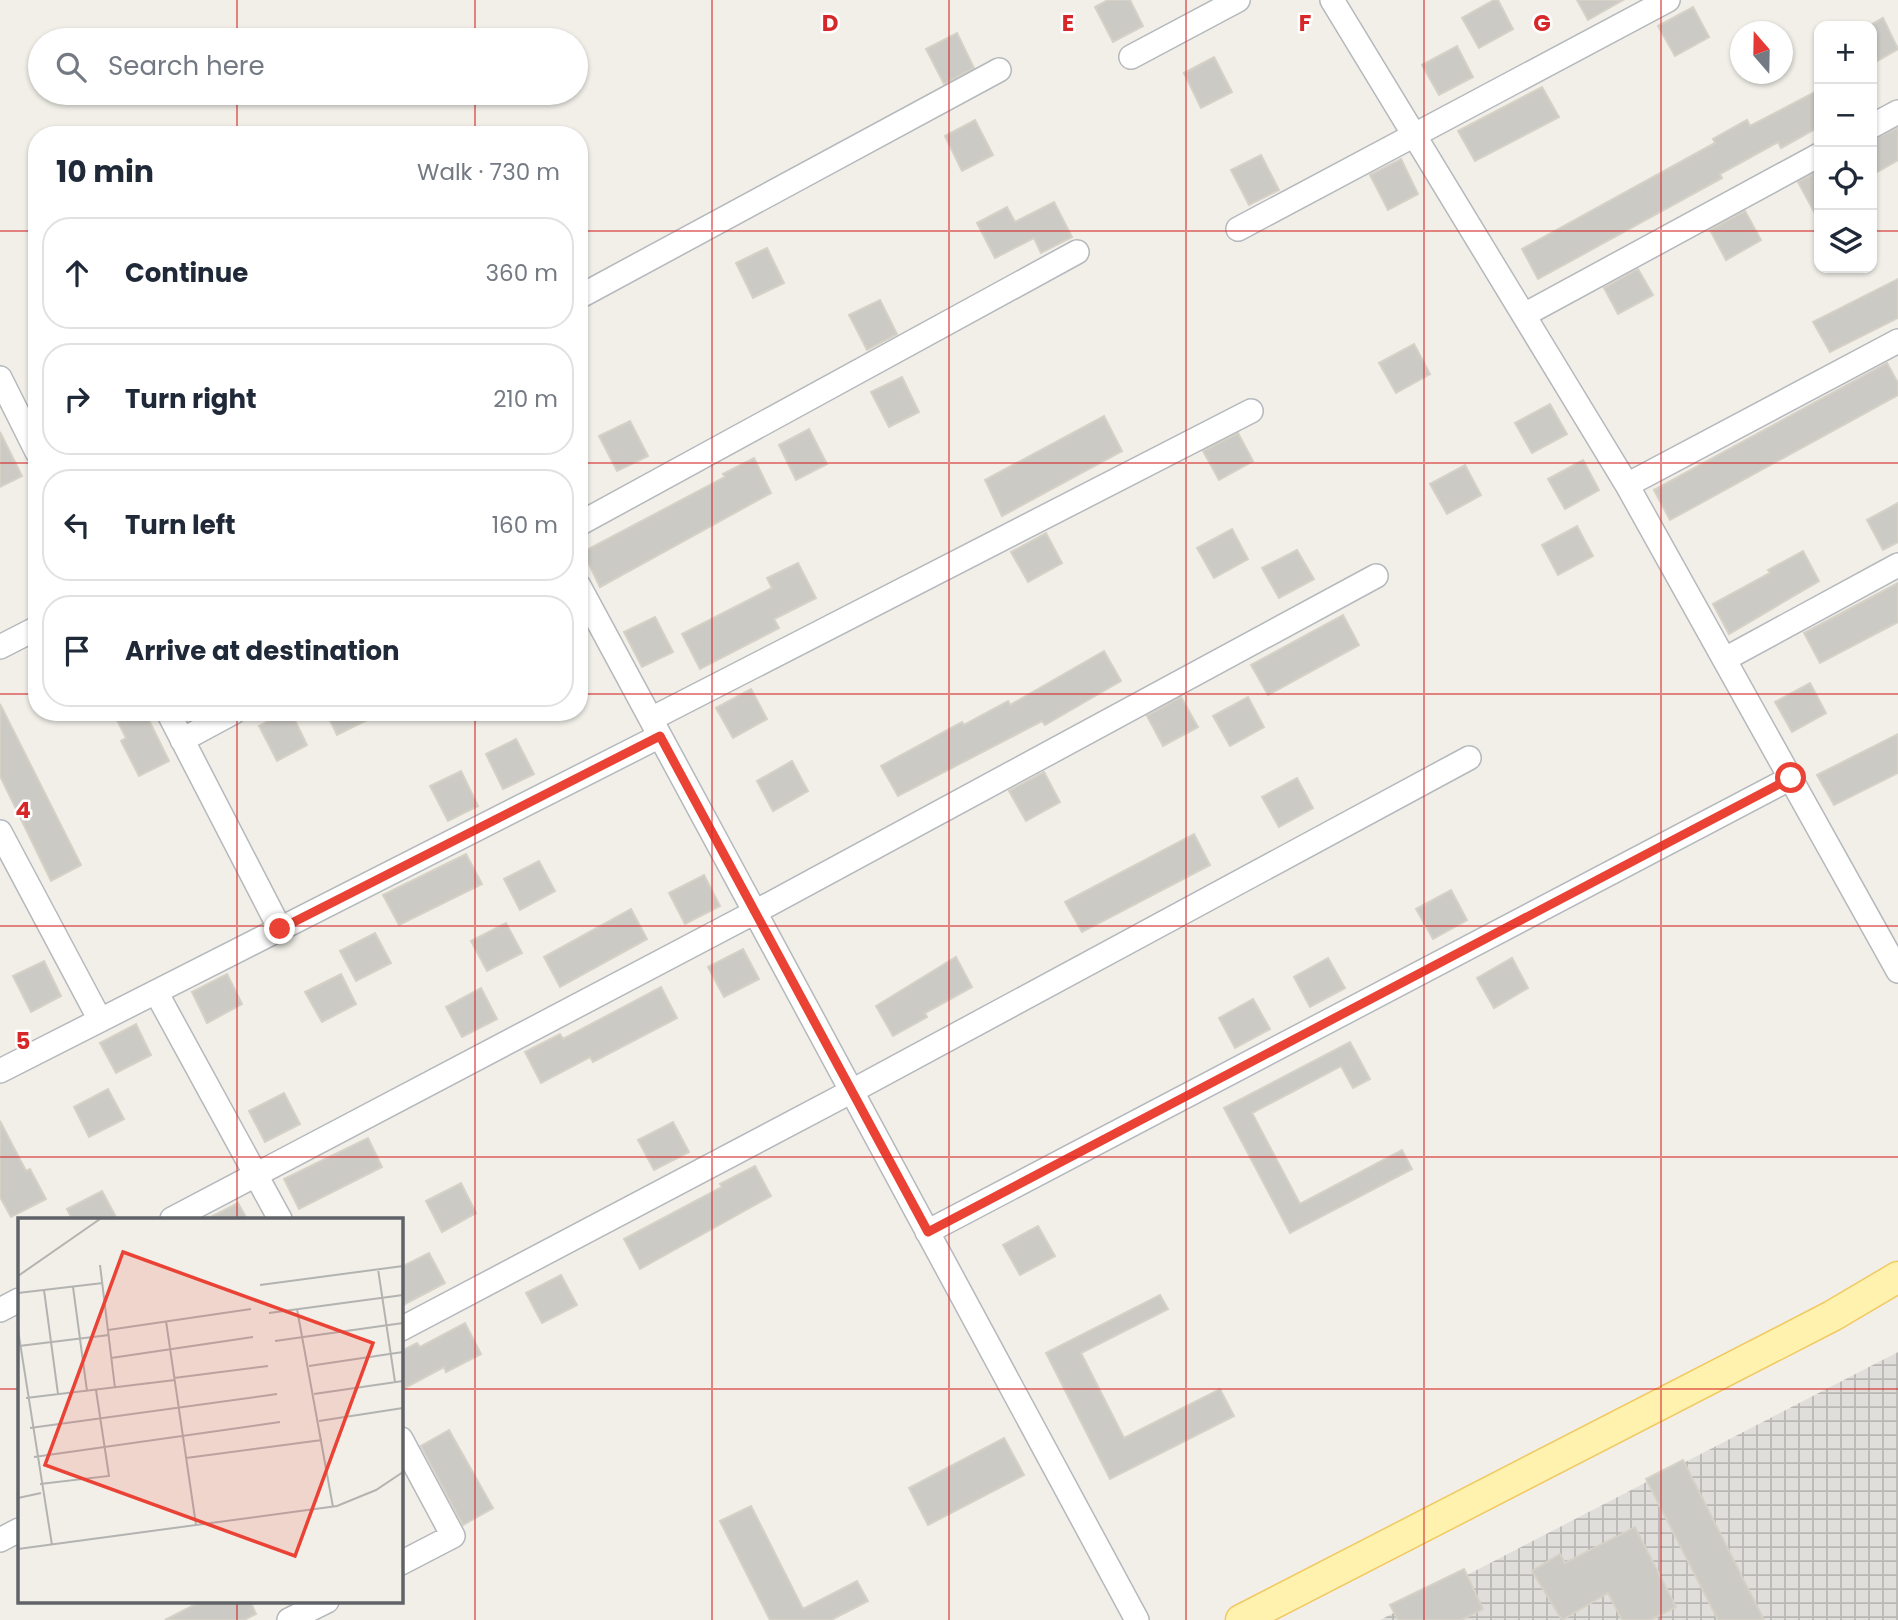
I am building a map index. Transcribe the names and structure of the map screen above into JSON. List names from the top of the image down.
{
  "north": "top",
  "page": {
    "map_buttons": ["+", "−"],
    "search": "Search here",
    "heading": ["10 min", "Walk · 730 m"],
    "list": [
      ["Continue", "360 m"],
      ["Turn right", "210 m"],
      ["Turn left", "160 m"],
      "Arrive at destination"
    ]
  },
  "grid": {
    "columns": [
      "D",
      "E",
      "F",
      "G"
    ],
    "rows": ["4", "5"]
  }
}
